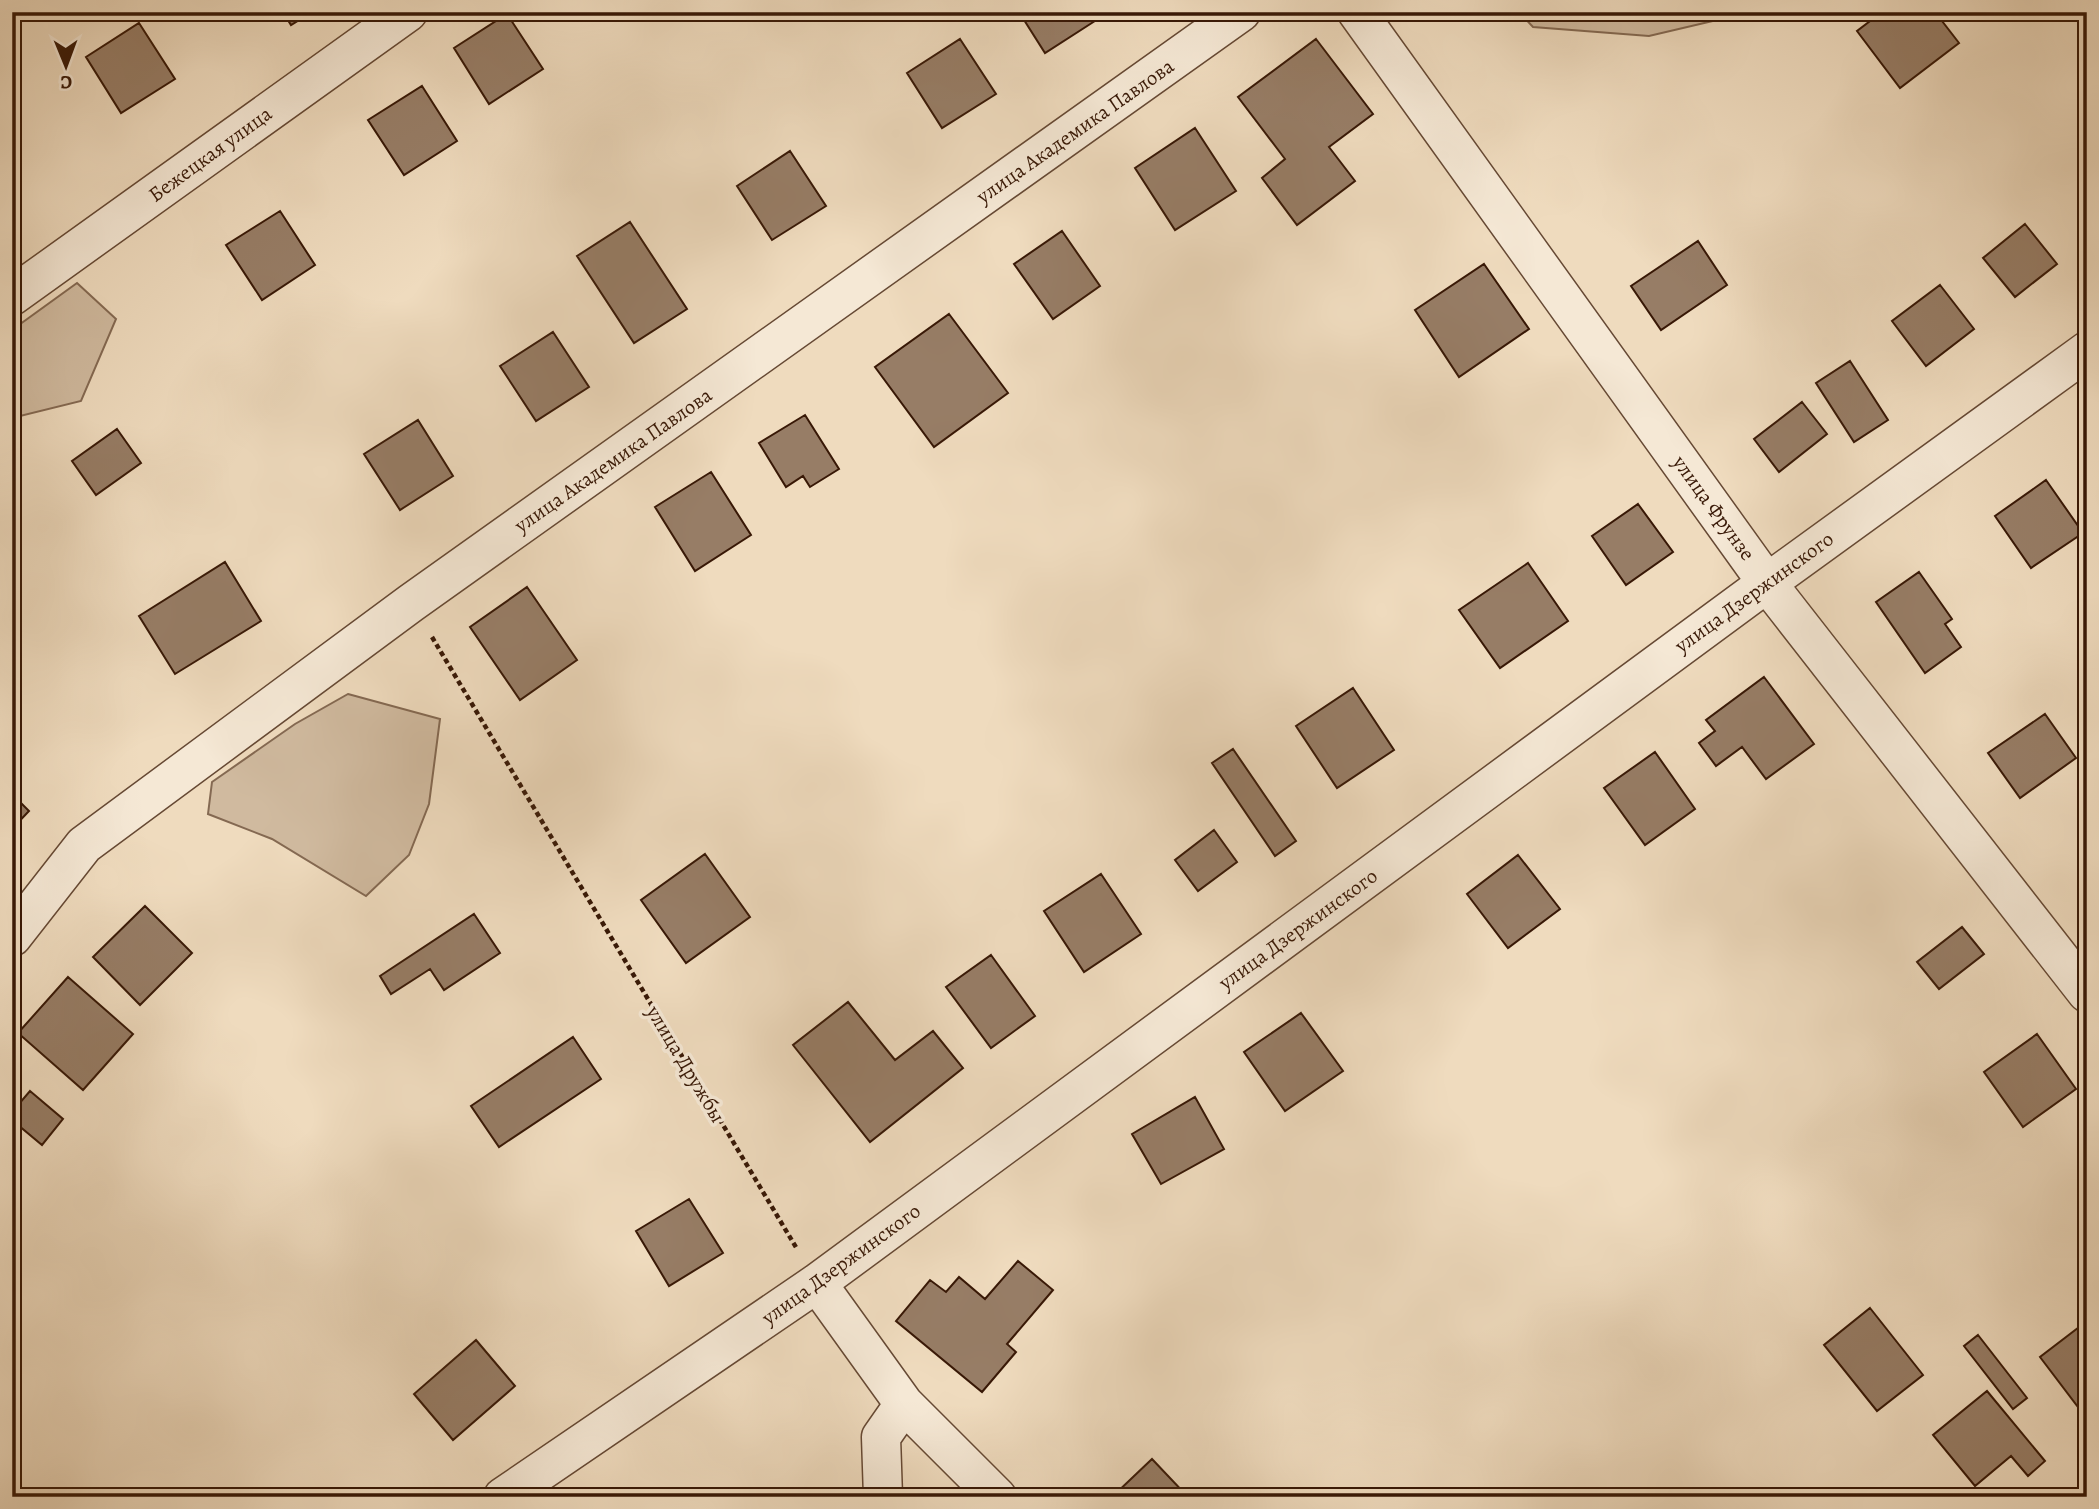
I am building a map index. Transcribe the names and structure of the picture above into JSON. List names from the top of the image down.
{
  "streets": {
    "street": [
      "улица Академика Павлова",
      "Бежецкая улица",
      "улица Фрунзе",
      "улица Дзержинского"
    ],
    "path": ["улица Дружбы"]
  },
  "crossings": [
    ["улица Академика Павлова", "улица Дружбы"],
    ["улица Фрунзе", "улица Дзержинского"],
    ["улица Дзержинского", "улица Дружбы"]
  ],
  "north": "bottom"
}
